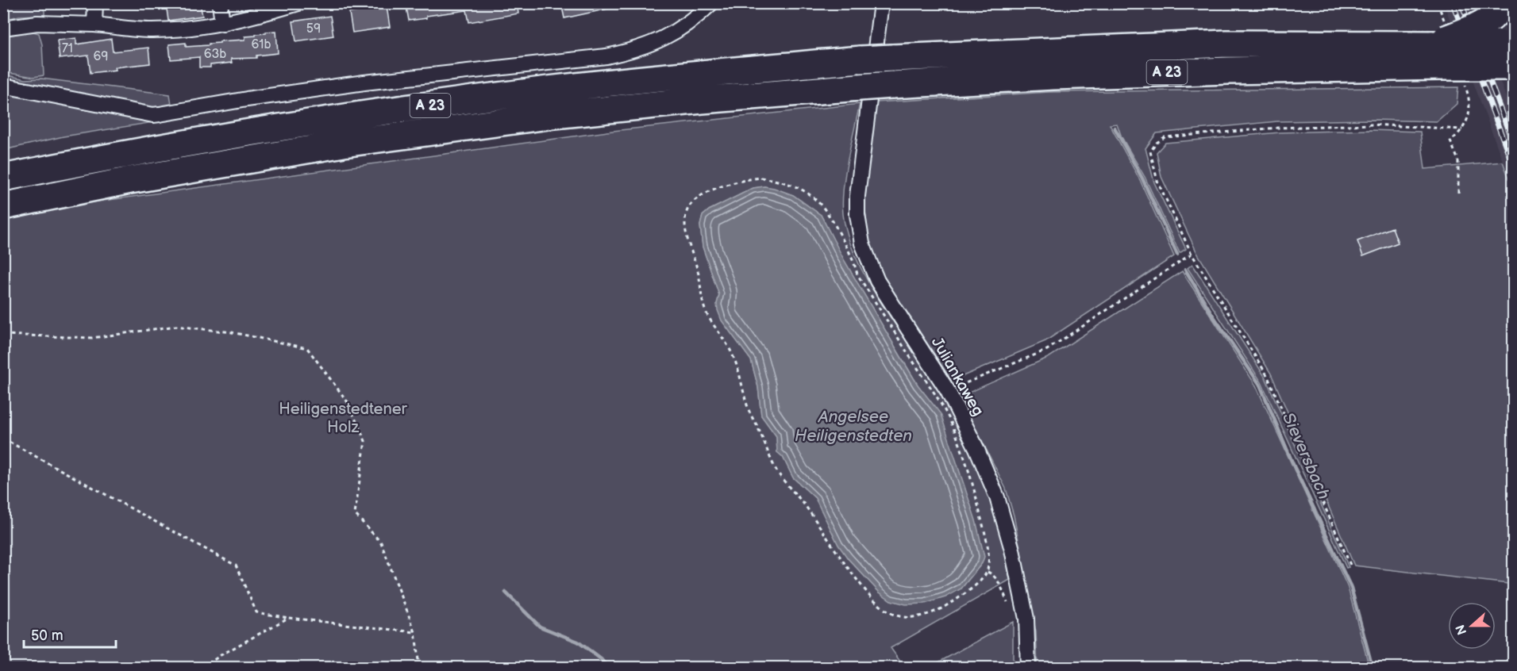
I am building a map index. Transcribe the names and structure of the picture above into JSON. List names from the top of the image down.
{
  "streets": {
    "highway": ["A 23"],
    "street": ["Juliankaweg"]
  },
  "crossings": [
    ["A 23", "Juliankaweg"]
  ],
  "water": ["Angelsee Heiligenstedten", "Sieversbach"],
  "parks": ["Heiligenstedtener Holz"],
  "house_numbers": [
    "59",
    "61b",
    "71",
    "63b",
    "69"
  ],
  "scale_bar": "50 m",
  "north": "left"
}
